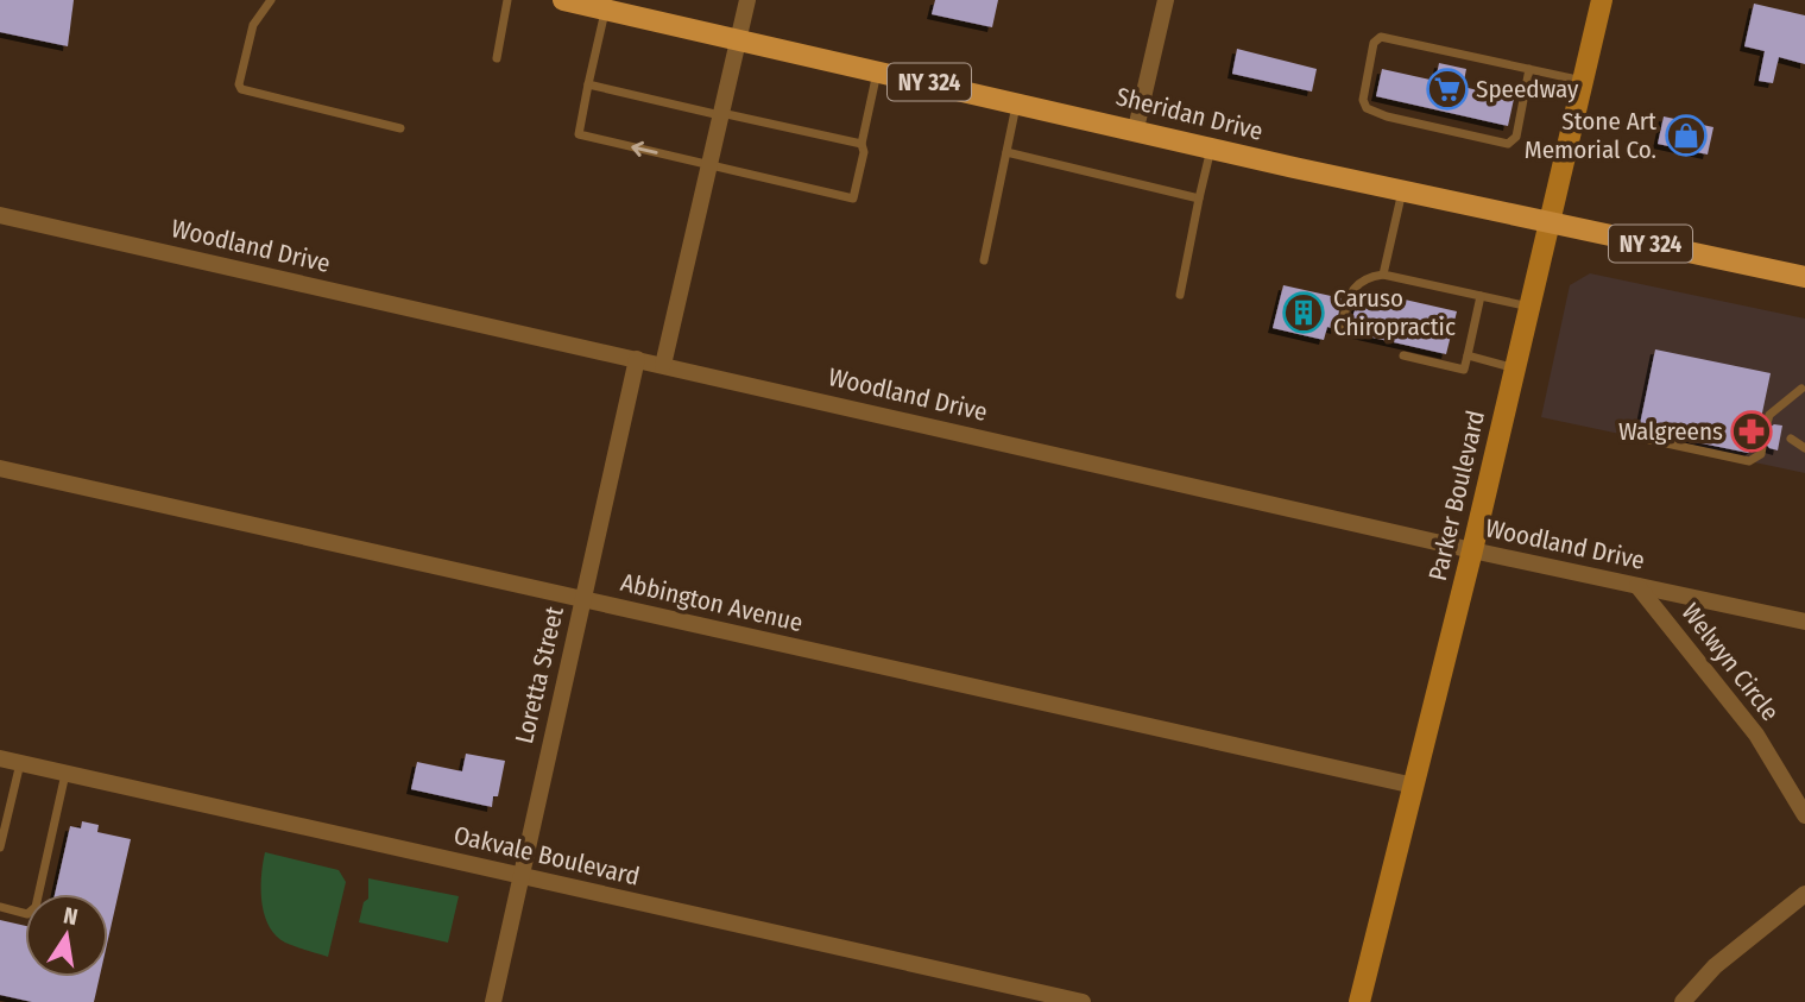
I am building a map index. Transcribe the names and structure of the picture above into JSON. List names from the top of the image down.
{
  "streets": {
    "main road": ["NY 324", "Sheridan Drive"],
    "street": [
      "Woodland Drive",
      "Parker Boulevard",
      "Abbington Avenue",
      "Welwyn Circle",
      "Loretta Street",
      "Oakvale Boulevard"
    ]
  },
  "crossings": [
    ["Sheridan Drive", "Parker Boulevard"],
    ["Woodland Drive", "Parker Boulevard"],
    ["Woodland Drive", "Welwyn Circle"],
    ["Woodland Drive", "Loretta Street"],
    ["Parker Boulevard", "Abbington Avenue"],
    ["Abbington Avenue", "Loretta Street"],
    ["Loretta Street", "Oakvale Boulevard"]
  ],
  "places": {
    "supermarket": ["Speedway"],
    "shop": ["Stone Art Memorial Co."],
    "building": ["Caruso Chiropractic"],
    "pharmacy": ["Walgreens"]
  },
  "north": "top"
}
